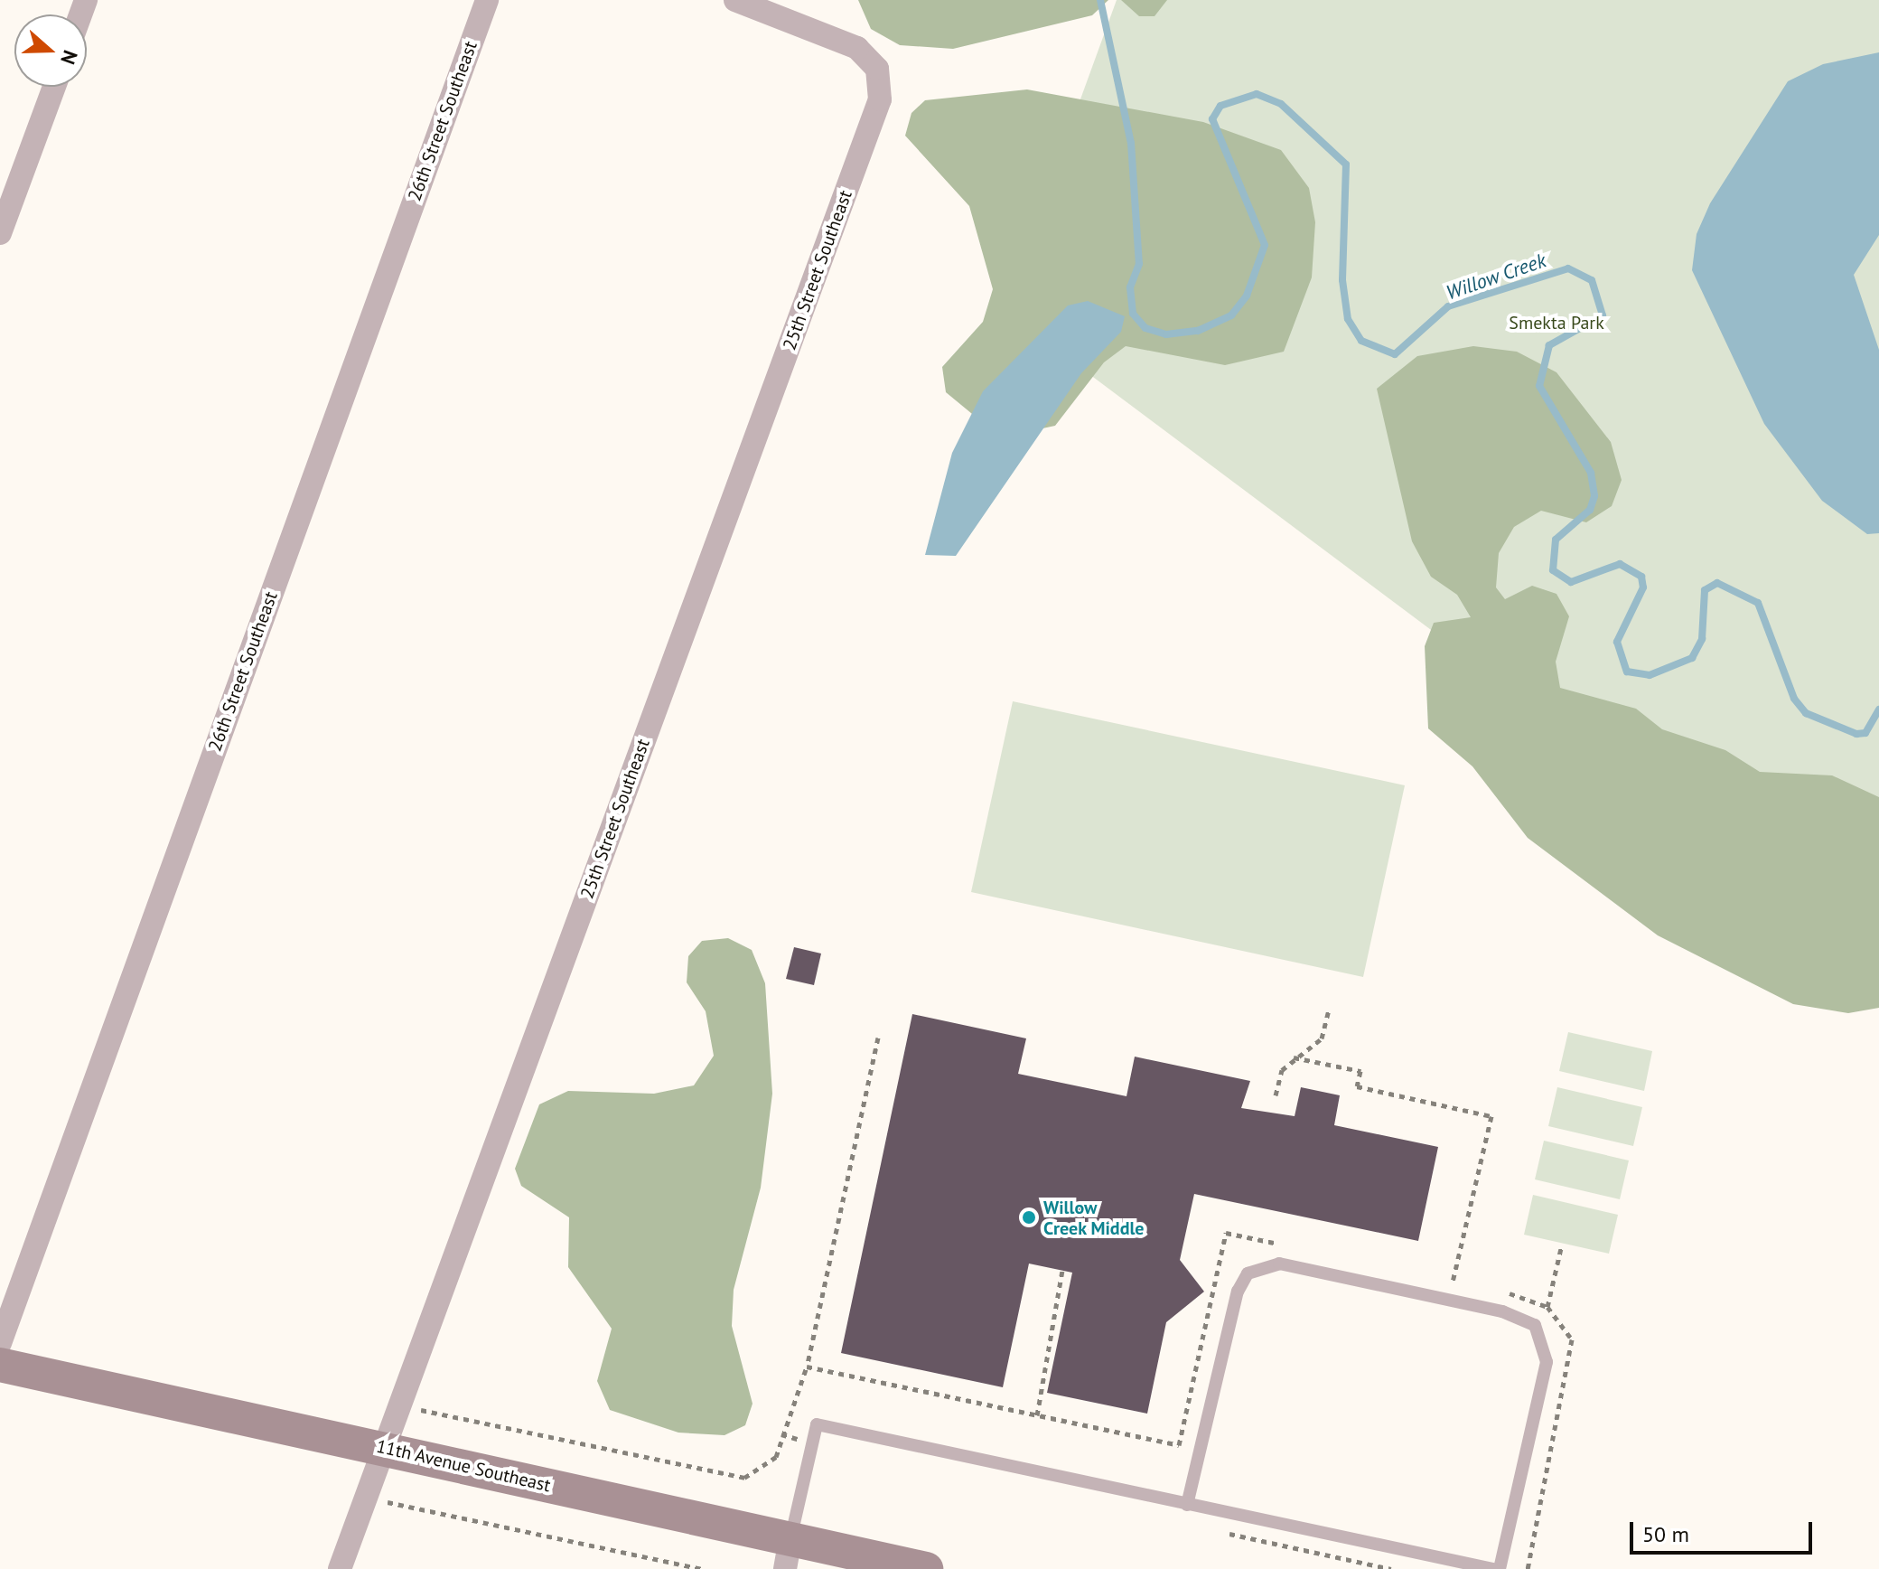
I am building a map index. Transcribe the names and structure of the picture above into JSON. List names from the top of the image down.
{
  "streets": {
    "main road": ["11th Avenue Southeast"],
    "street": ["26th Street Southeast", "25th Street Southeast"]
  },
  "crossings": [
    ["25th Street Southeast", "11th Avenue Southeast"]
  ],
  "water": ["Willow Creek"],
  "parks": ["Smekta Park"],
  "places": ["Willow Creek Middle"],
  "scale_bar": "50 m",
  "north": "right"
}
